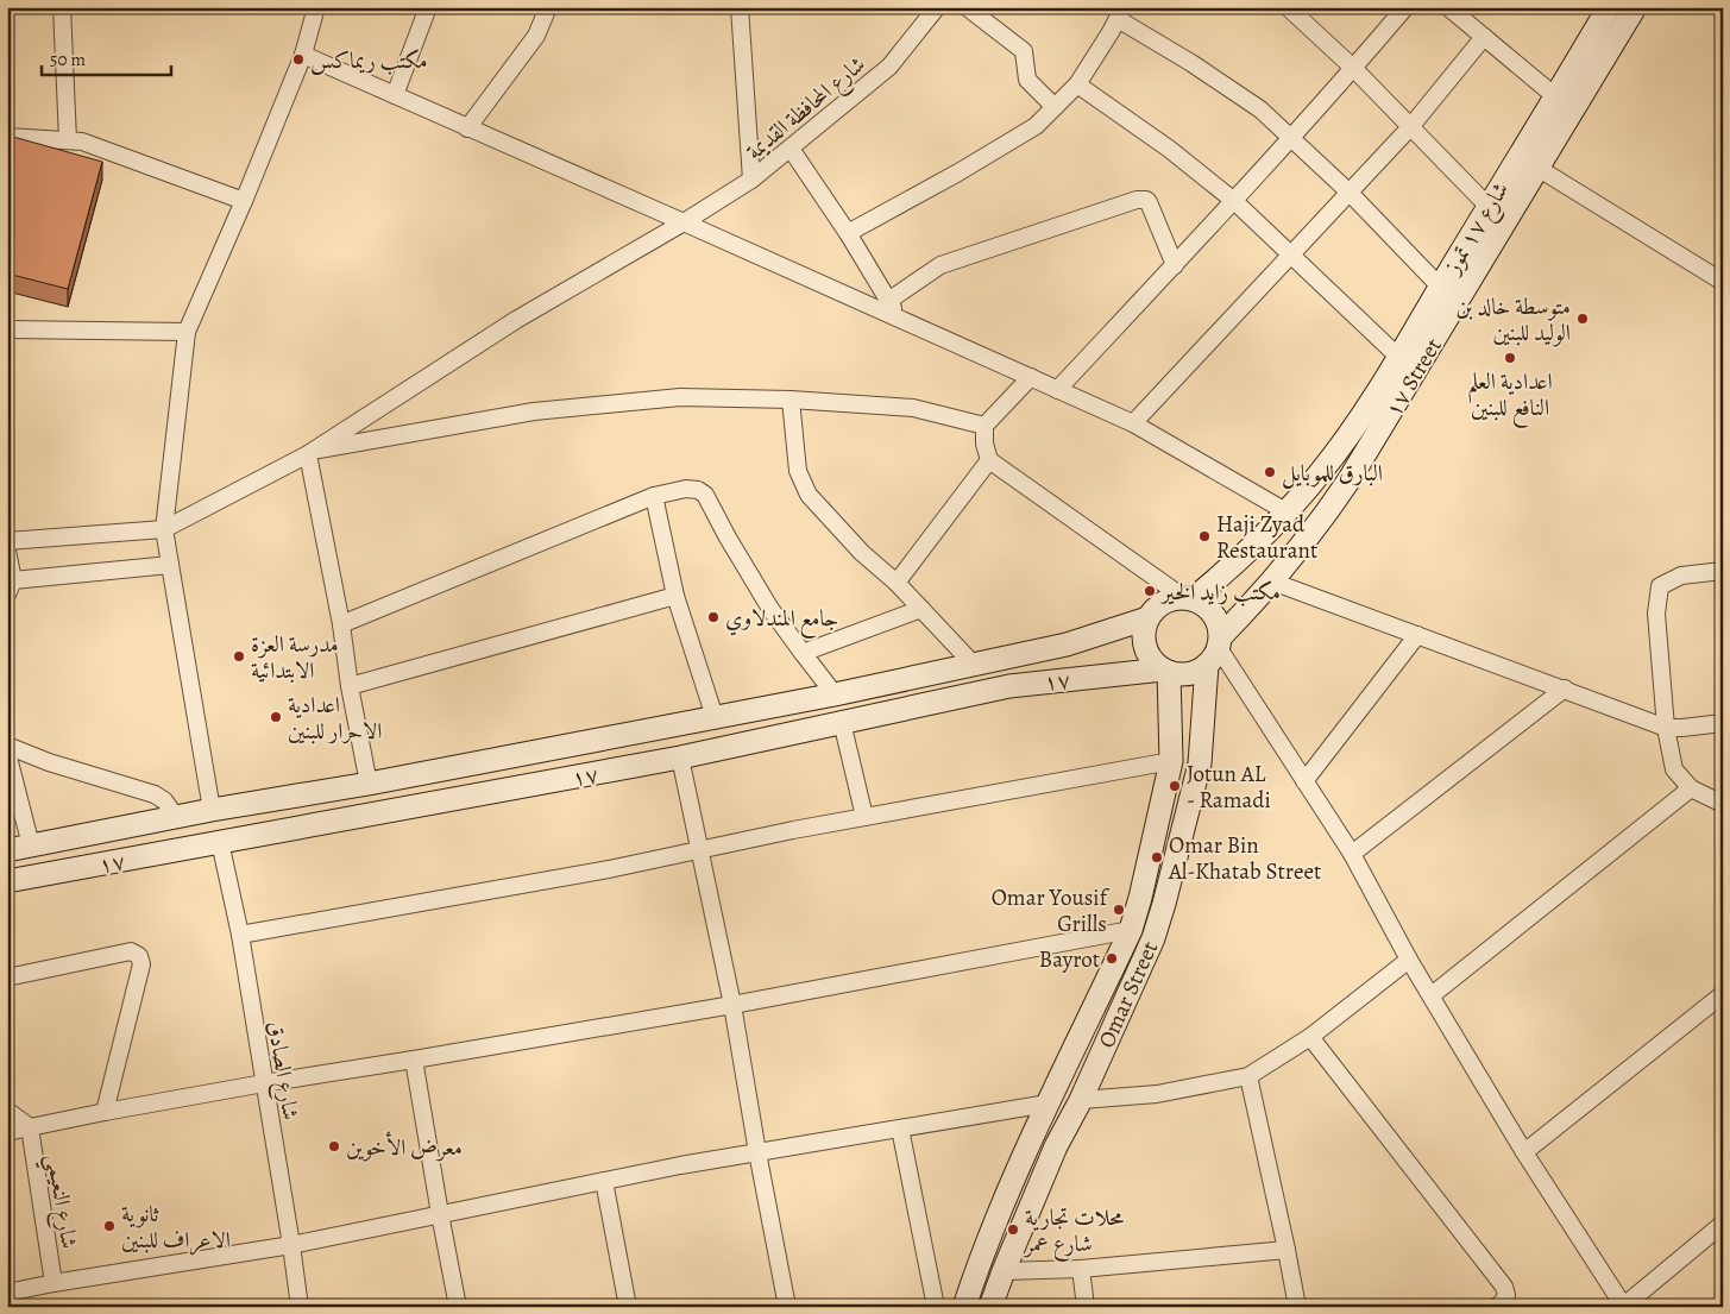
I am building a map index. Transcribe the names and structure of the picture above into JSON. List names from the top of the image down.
{
  "streets": {
    "main road": [
      "شارع ١٧ تموز",
      "١٧ Street",
      "١٧",
      "Omar Street"
    ],
    "street": ["شارع المحافظة القديمة", "شارع الصادق", "شارع النعيمي"]
  },
  "crossings": [
    ["شارع ١٧ تموز", "١٧ Street"],
    ["شارع ١٧ تموز", "١٧"],
    ["شارع ١٧ تموز", "Omar Street"],
    ["١٧ Street", "١٧"],
    ["١٧ Street", "Omar Street"],
    ["١٧", "Omar Street"],
    ["١٧", "شارع الصادق"]
  ],
  "places": [
    "مكتب ريماكس",
    "متوسطة خالد بن الوليد للبنين",
    "اعدادية العلم النافع للبنين",
    "البارق للموبايل",
    "Haji Zyad Restaurant",
    "مكتب زايد الخير",
    "جامع المندلاوي",
    "مدرسة العزة الابتدائية",
    "اعدادية الاحرار للبنين",
    "Jotun AL - Ramadi",
    "Omar Bin Al-Khatab Street",
    "Omar Yousif Grills",
    "Bayrot",
    "معرض الأخوين",
    "ثانوية الاعراف للبنين",
    "محلات تجارية شارع عمر"
  ],
  "scale_bar": "50 m"
}
